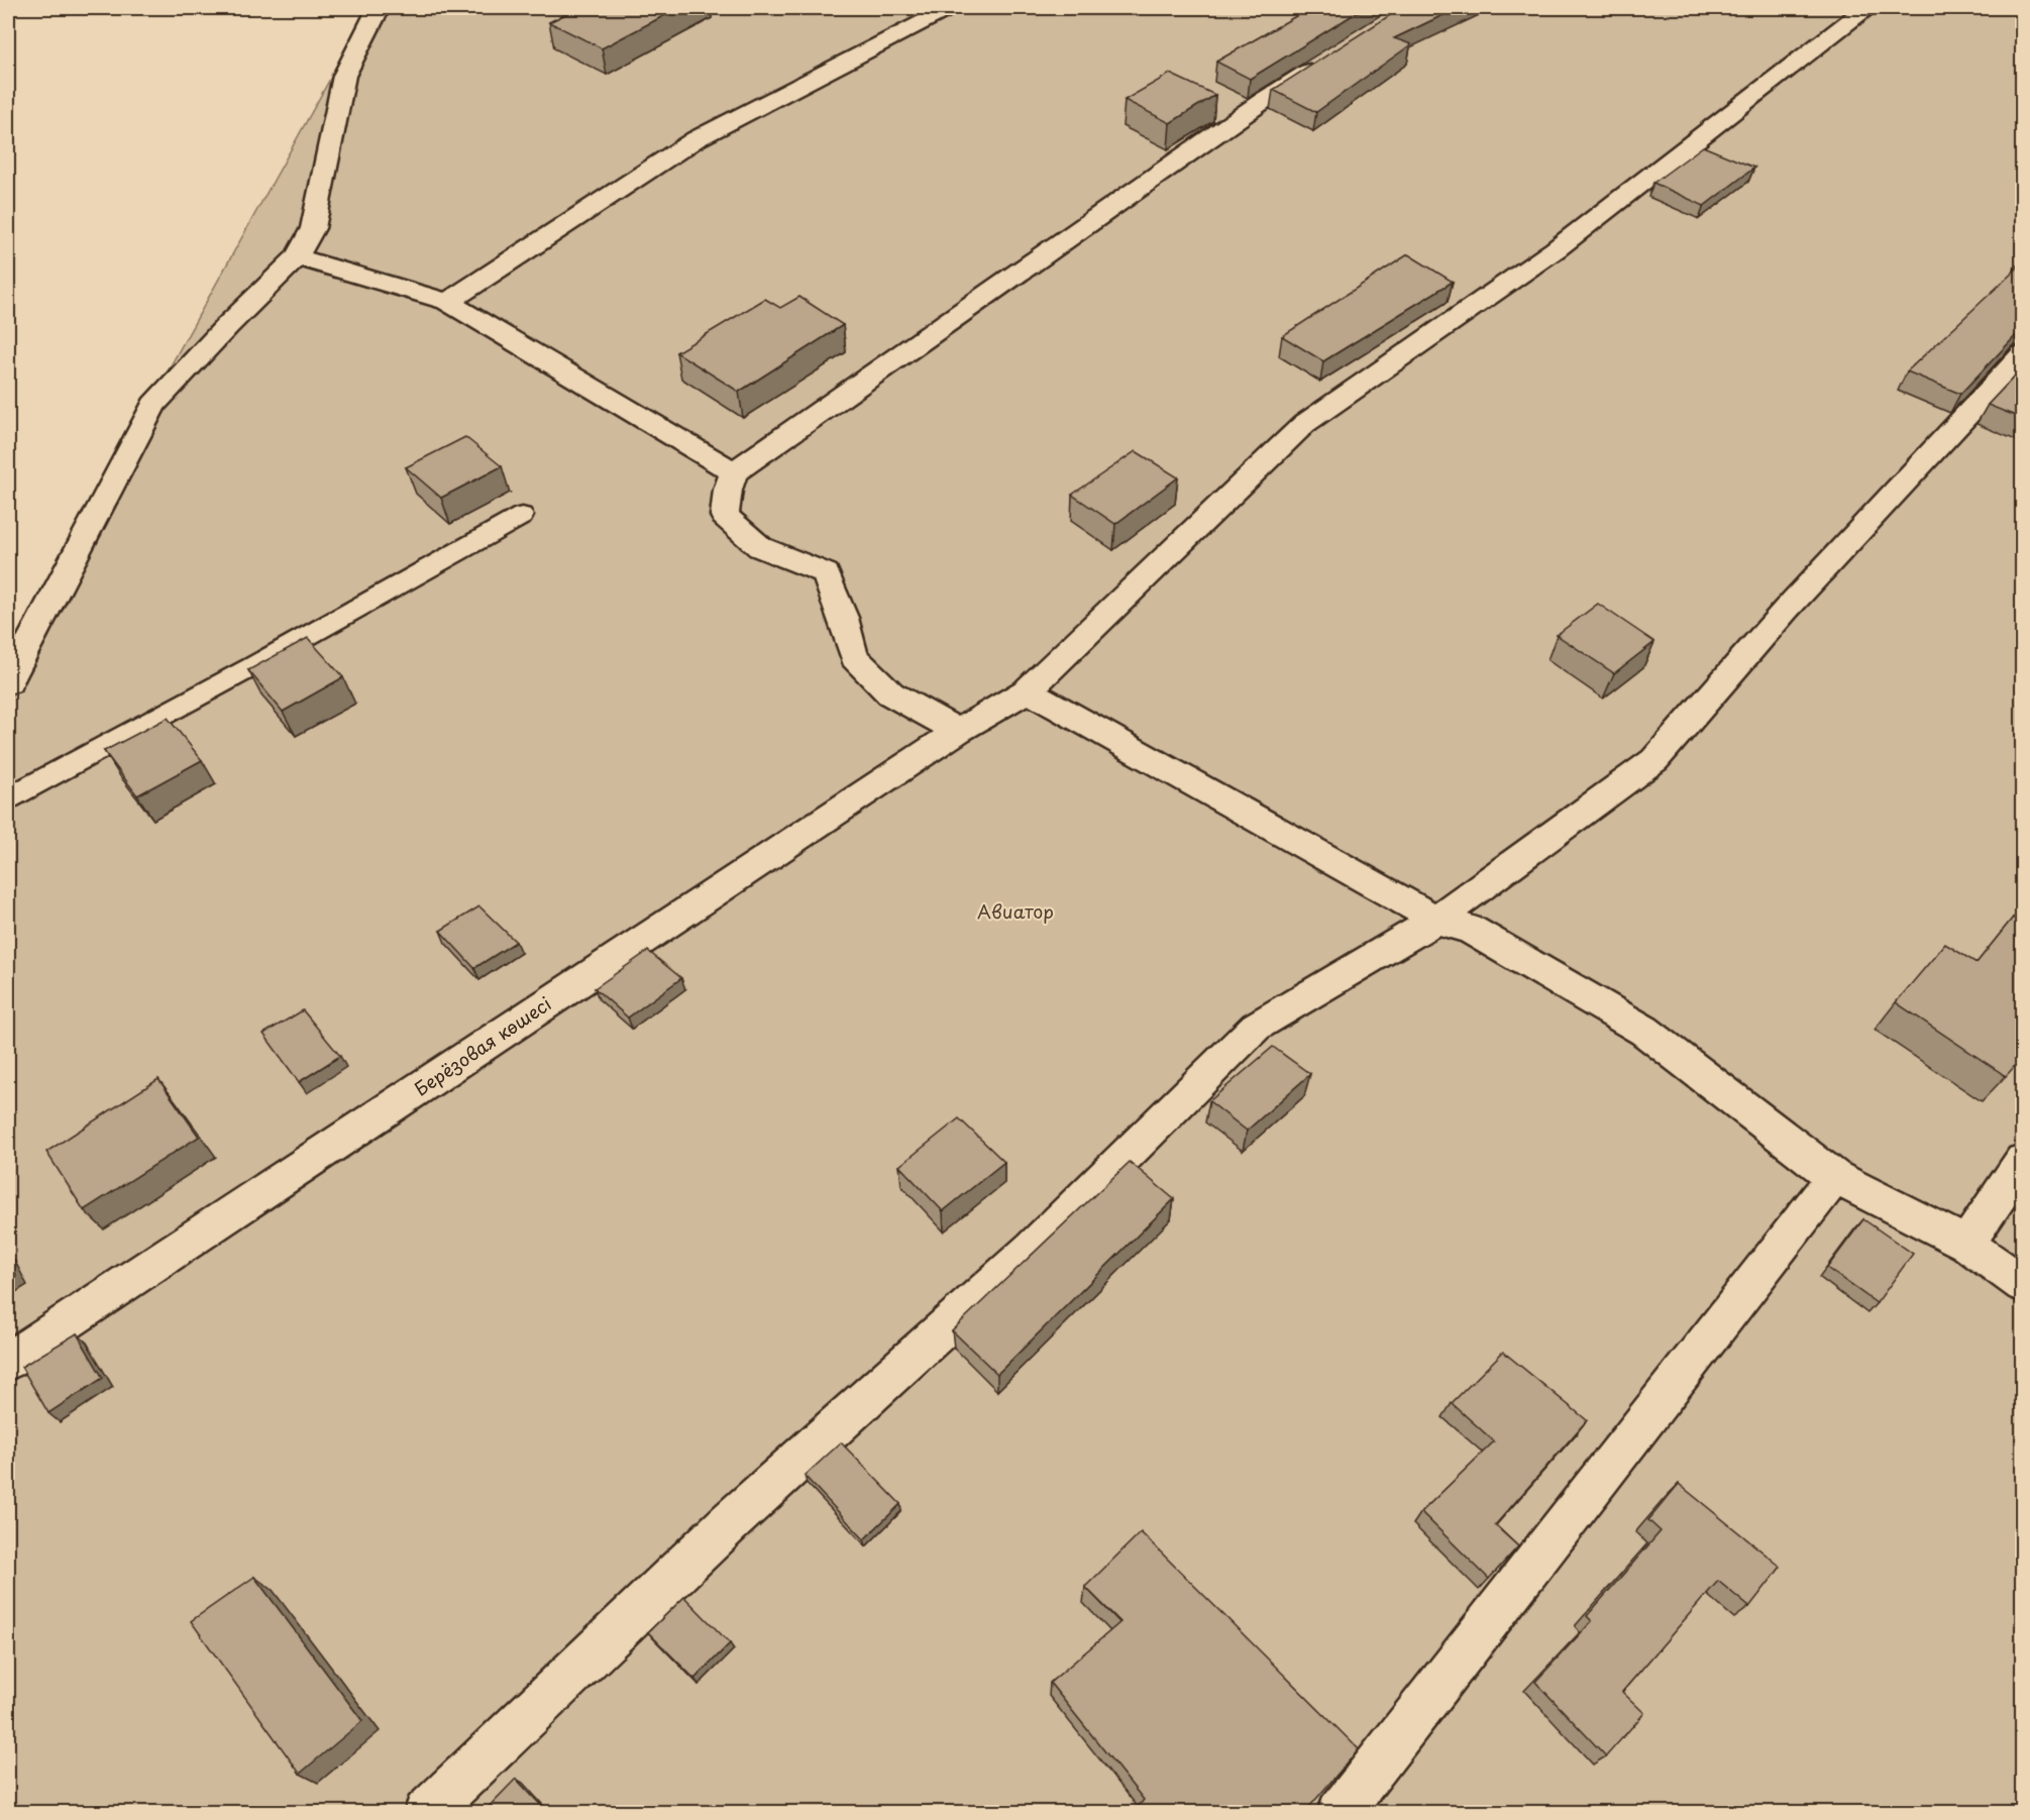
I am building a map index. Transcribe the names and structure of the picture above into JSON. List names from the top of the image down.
{
  "streets": {
    "street": ["Берёзовая көшесі"]
  },
  "parks": ["Авиатор"]
}
